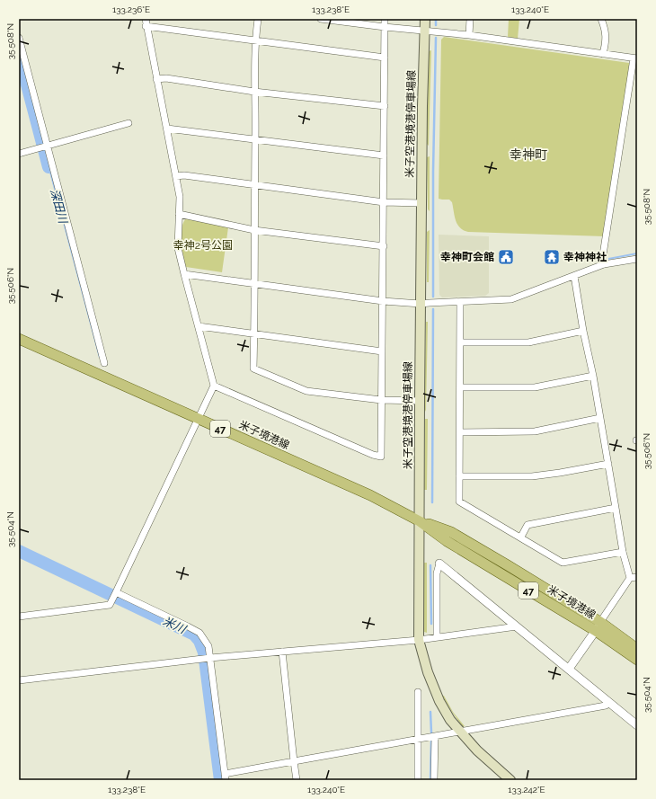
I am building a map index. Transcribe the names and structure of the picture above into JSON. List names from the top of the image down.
{
  "streets": {
    "main road": ["米子空港境港停車場線", "47", "米子境港線"]
  },
  "crossings": [
    ["米子空港境港停車場線", "米子境港線"]
  ],
  "districts": ["幸神町"],
  "water": ["深田川", "米川"],
  "parks": ["幸神2号公園"],
  "places": {
    "public building": ["幸神町会館"],
    "temple": ["幸神神社"]
  },
  "coordinates": [
    "133.236°E",
    "133.238°E",
    "133.240°E",
    "35.508°N",
    "35.506°N",
    "35.504°N",
    "133.242°E"
  ]
}
